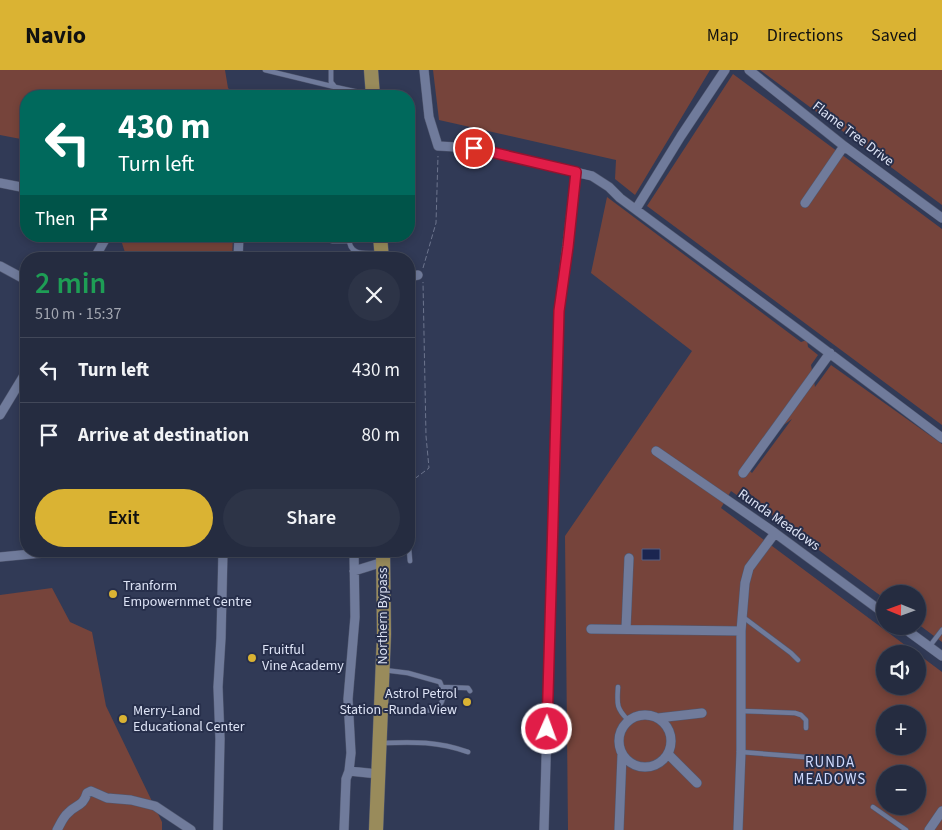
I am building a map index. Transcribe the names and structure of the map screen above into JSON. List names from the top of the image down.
{
  "streets": {
    "main road": ["Northern Bypass"],
    "street": ["Flame Tree Drive", "Runda Meadows"]
  },
  "districts": ["RUNDA MEADOWS"],
  "places": [
    "Tranform Empowernmet Centre",
    "Fruitful Vine Academy",
    "Astrol Petrol Station -Runda View",
    "Merry-Land Educational Center"
  ],
  "north": "left",
  "page": {
    "header": "Navio",
    "nav": ["Map", "Directions", "Saved"],
    "turn": ["430 m", "Turn left"],
    "then": "Then",
    "heading": ["2 min", "510 m · 15:37"],
    "list": [
      {
        "name": "Turn left",
        "value": "430 m"
      },
      {
        "name": "Arrive at destination",
        "value": "80 m"
      }
    ],
    "buttons": ["Exit", "Share"],
    "map_buttons": ["+", "−"]
  }
}
